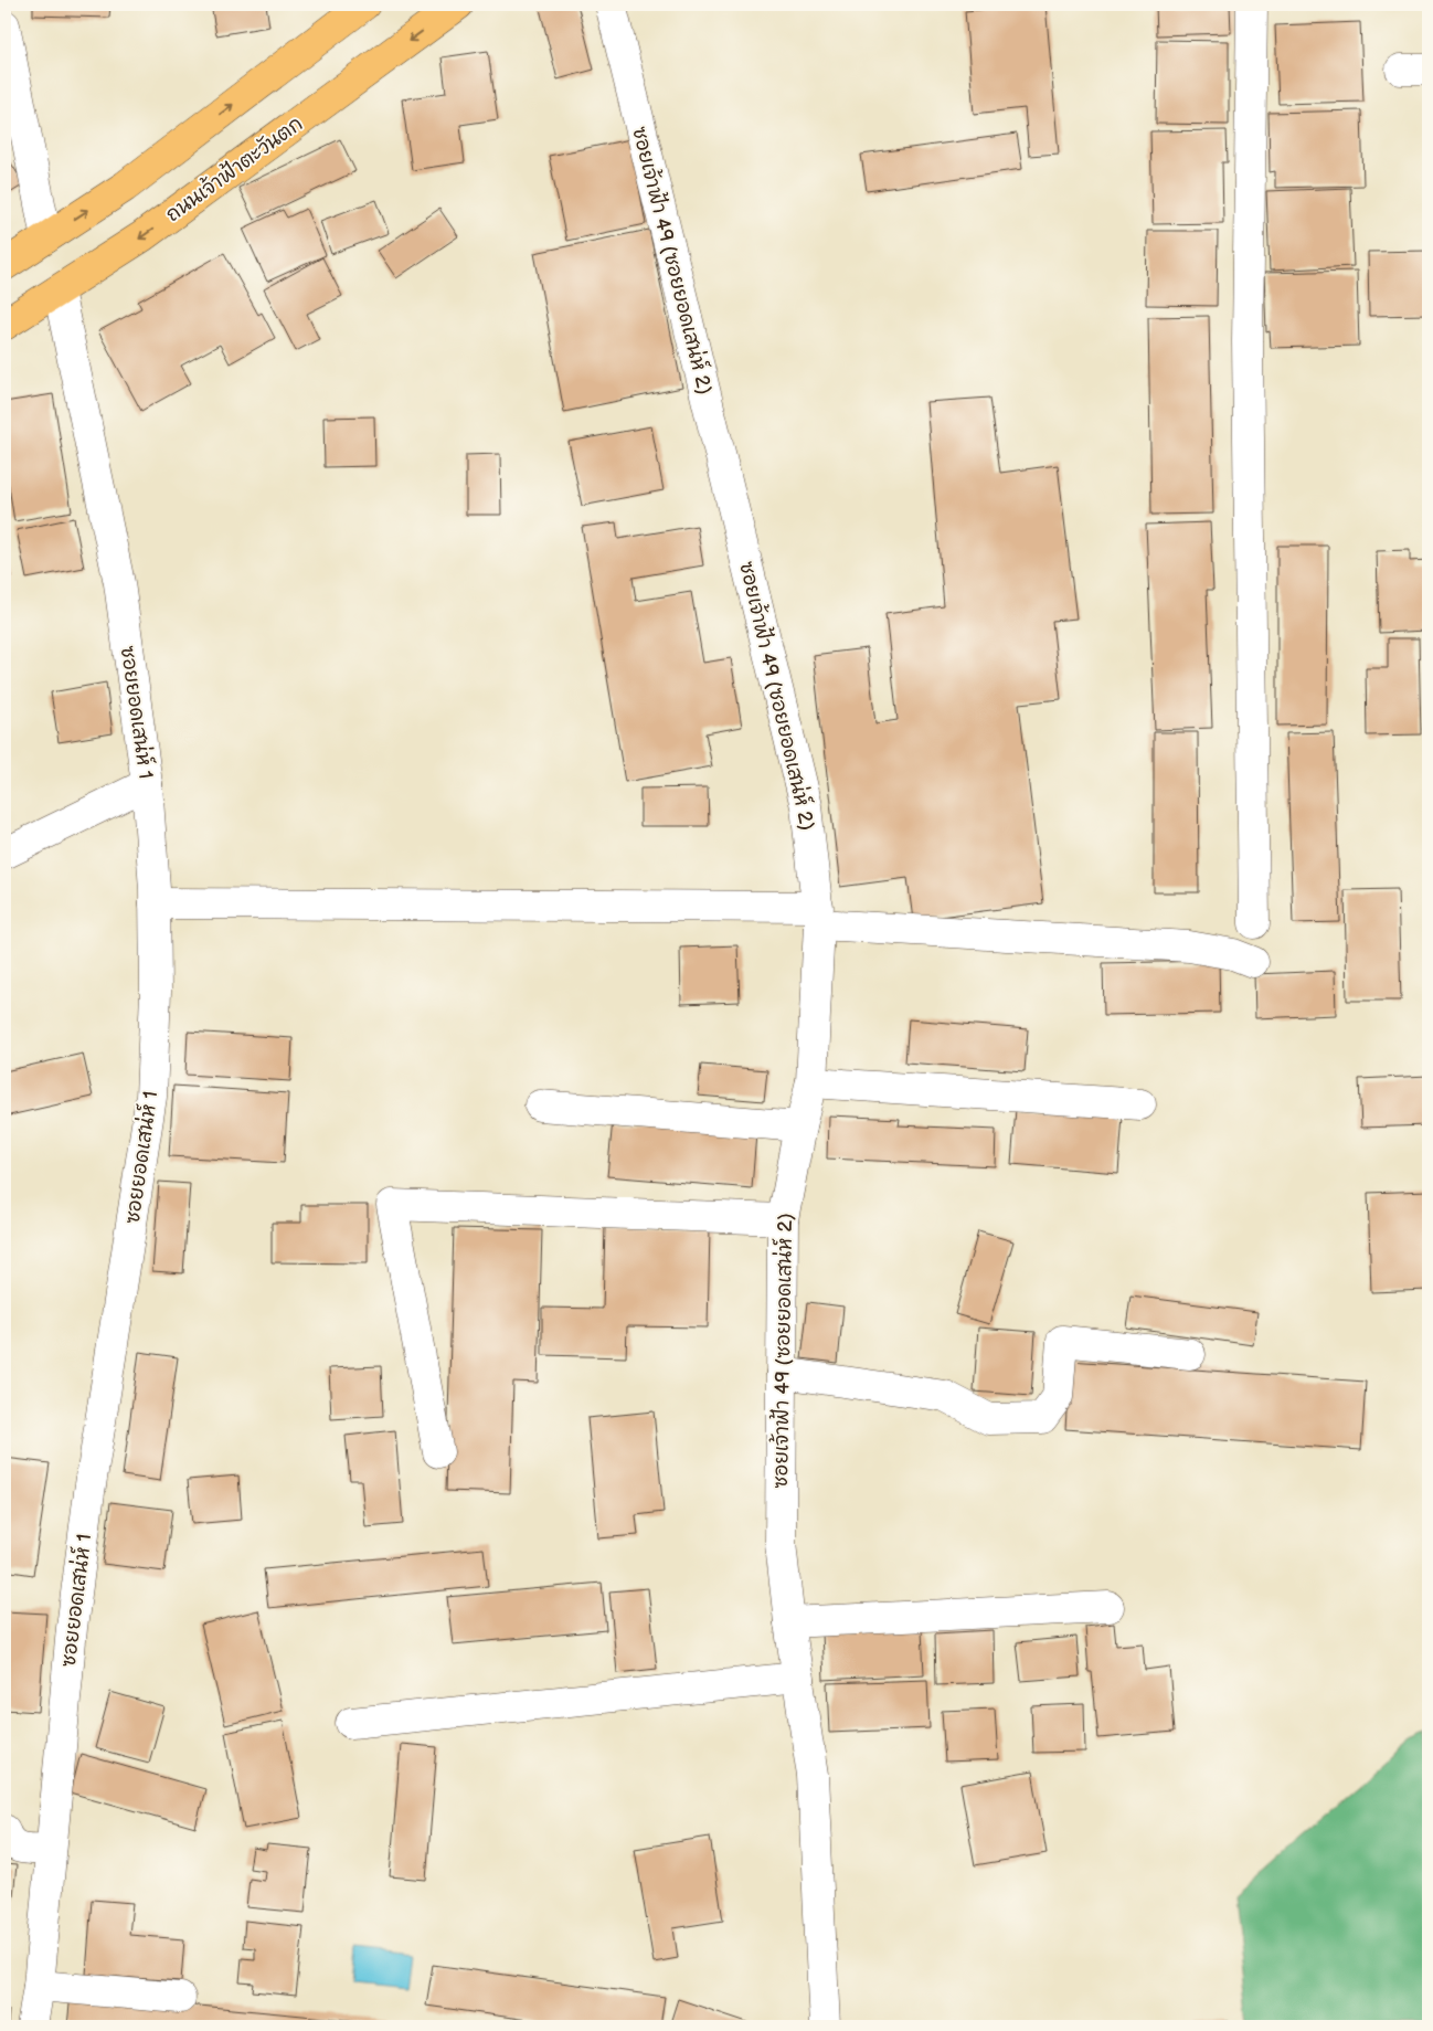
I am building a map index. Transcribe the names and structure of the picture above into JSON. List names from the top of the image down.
{
  "streets": {
    "main road": ["ถนนเจ้าฟ้าตะวันตก"],
    "street": ["ซอยเจ้าฟ้า 49 (ซอยยอดเสน่ห์ 2)", "ซอยยอดเสน่ห์ 1"]
  },
  "crossings": [
    ["ถนนเจ้าฟ้าตะวันตก", "ซอยยอดเสน่ห์ 1"]
  ]
}
